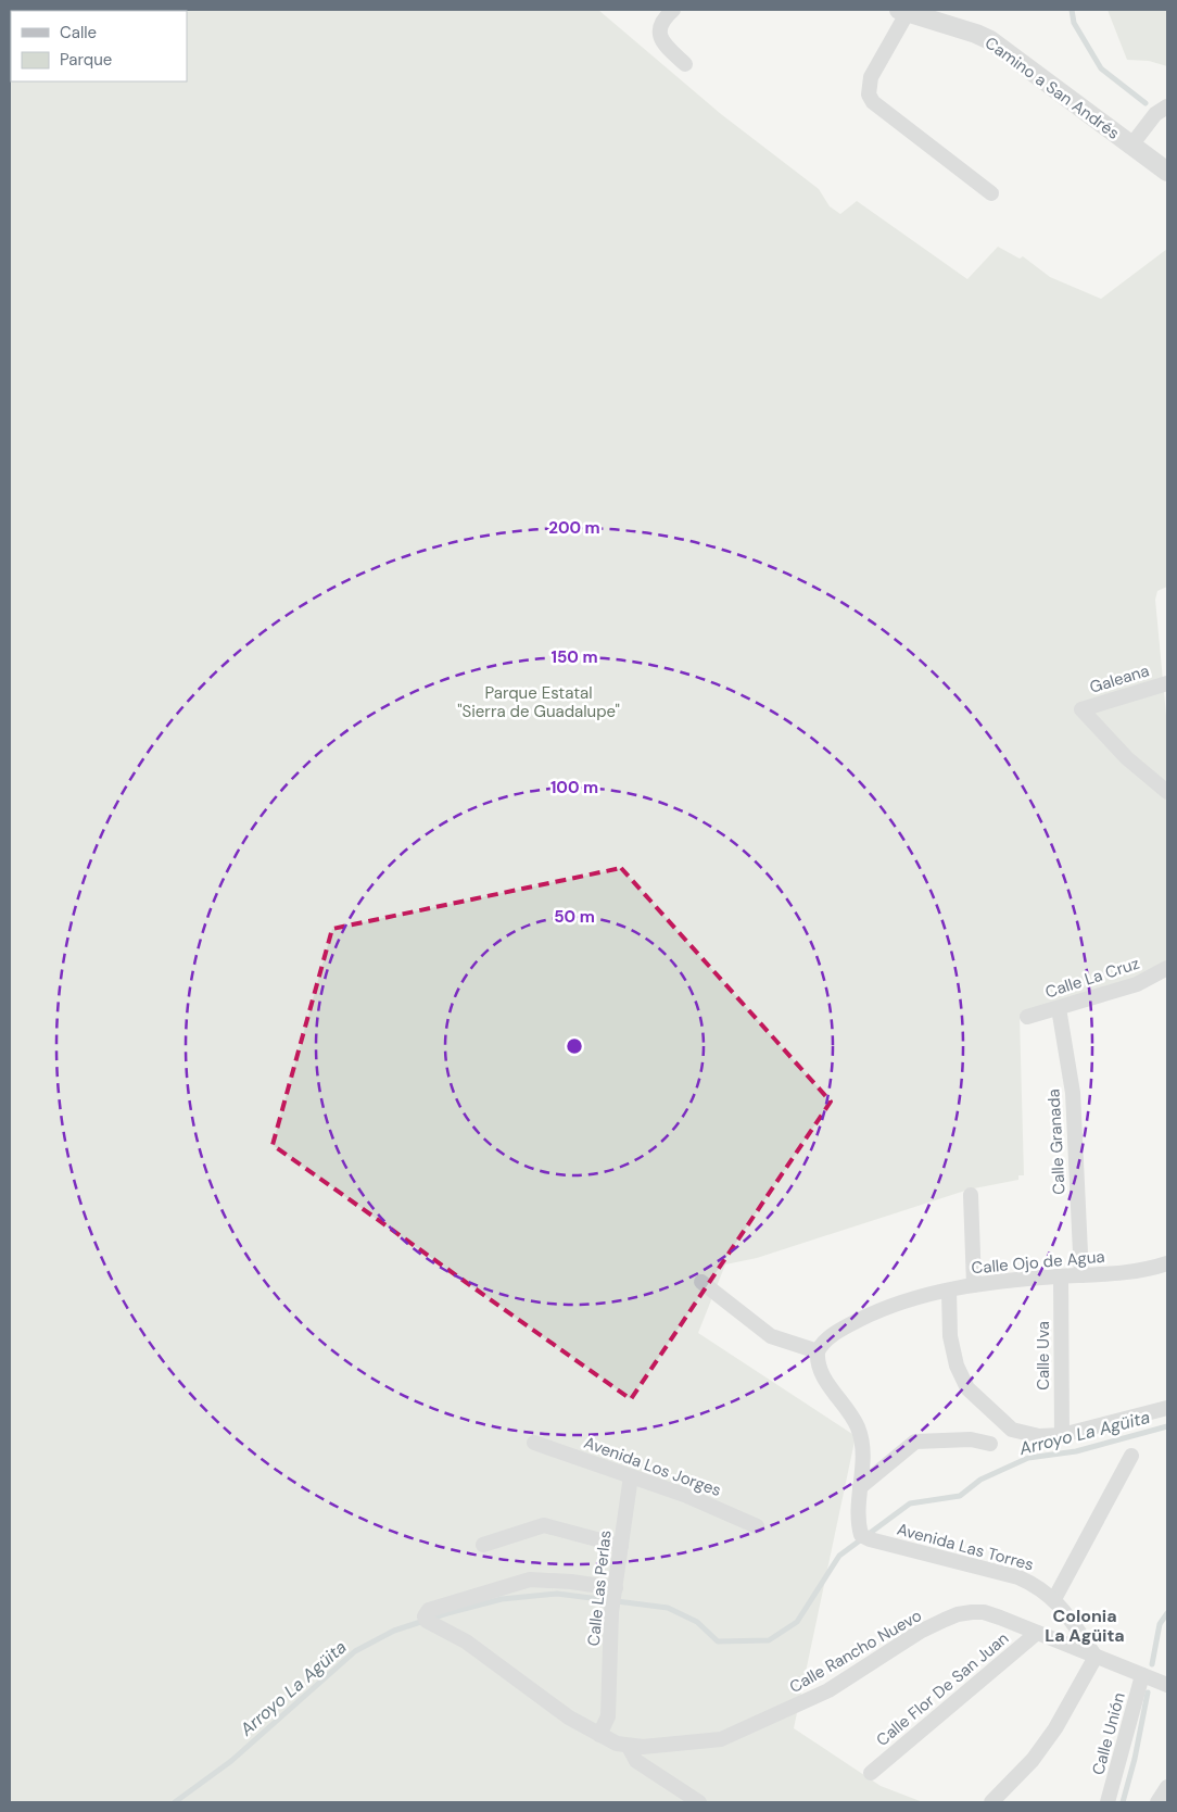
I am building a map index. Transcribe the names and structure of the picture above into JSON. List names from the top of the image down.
{
  "streets": {
    "street": [
      "Camino a San Andrés",
      "Galeana",
      "Calle La Cruz",
      "Calle Granada",
      "Calle Ojo de Agua",
      "Calle Uva",
      "Avenida Los Jorges",
      "Avenida Las Torres",
      "Calle Las Perlas",
      "Calle Rancho Nuevo",
      "Calle Flor De San Juan",
      "Calle Unión"
    ]
  },
  "crossings": [
    ["Calle La Cruz", "Calle Granada"],
    ["Calle Granada", "Calle Ojo de Agua"],
    ["Calle Ojo de Agua", "Calle Uva"],
    ["Avenida Los Jorges", "Calle Las Perlas"],
    ["Avenida Las Torres", "Calle Rancho Nuevo"],
    ["Calle Rancho Nuevo", "Calle Flor De San Juan"]
  ],
  "districts": ["Colonia La Agüita"],
  "water": ["Arroyo La Agüita"],
  "parks": ["Parque Estatal \"Sierra de Guadalupe\""],
  "legend": ["Calle", "Parque"],
  "rings": [
    "200 m",
    "150 m",
    "100 m",
    "50 m"
  ]
}
